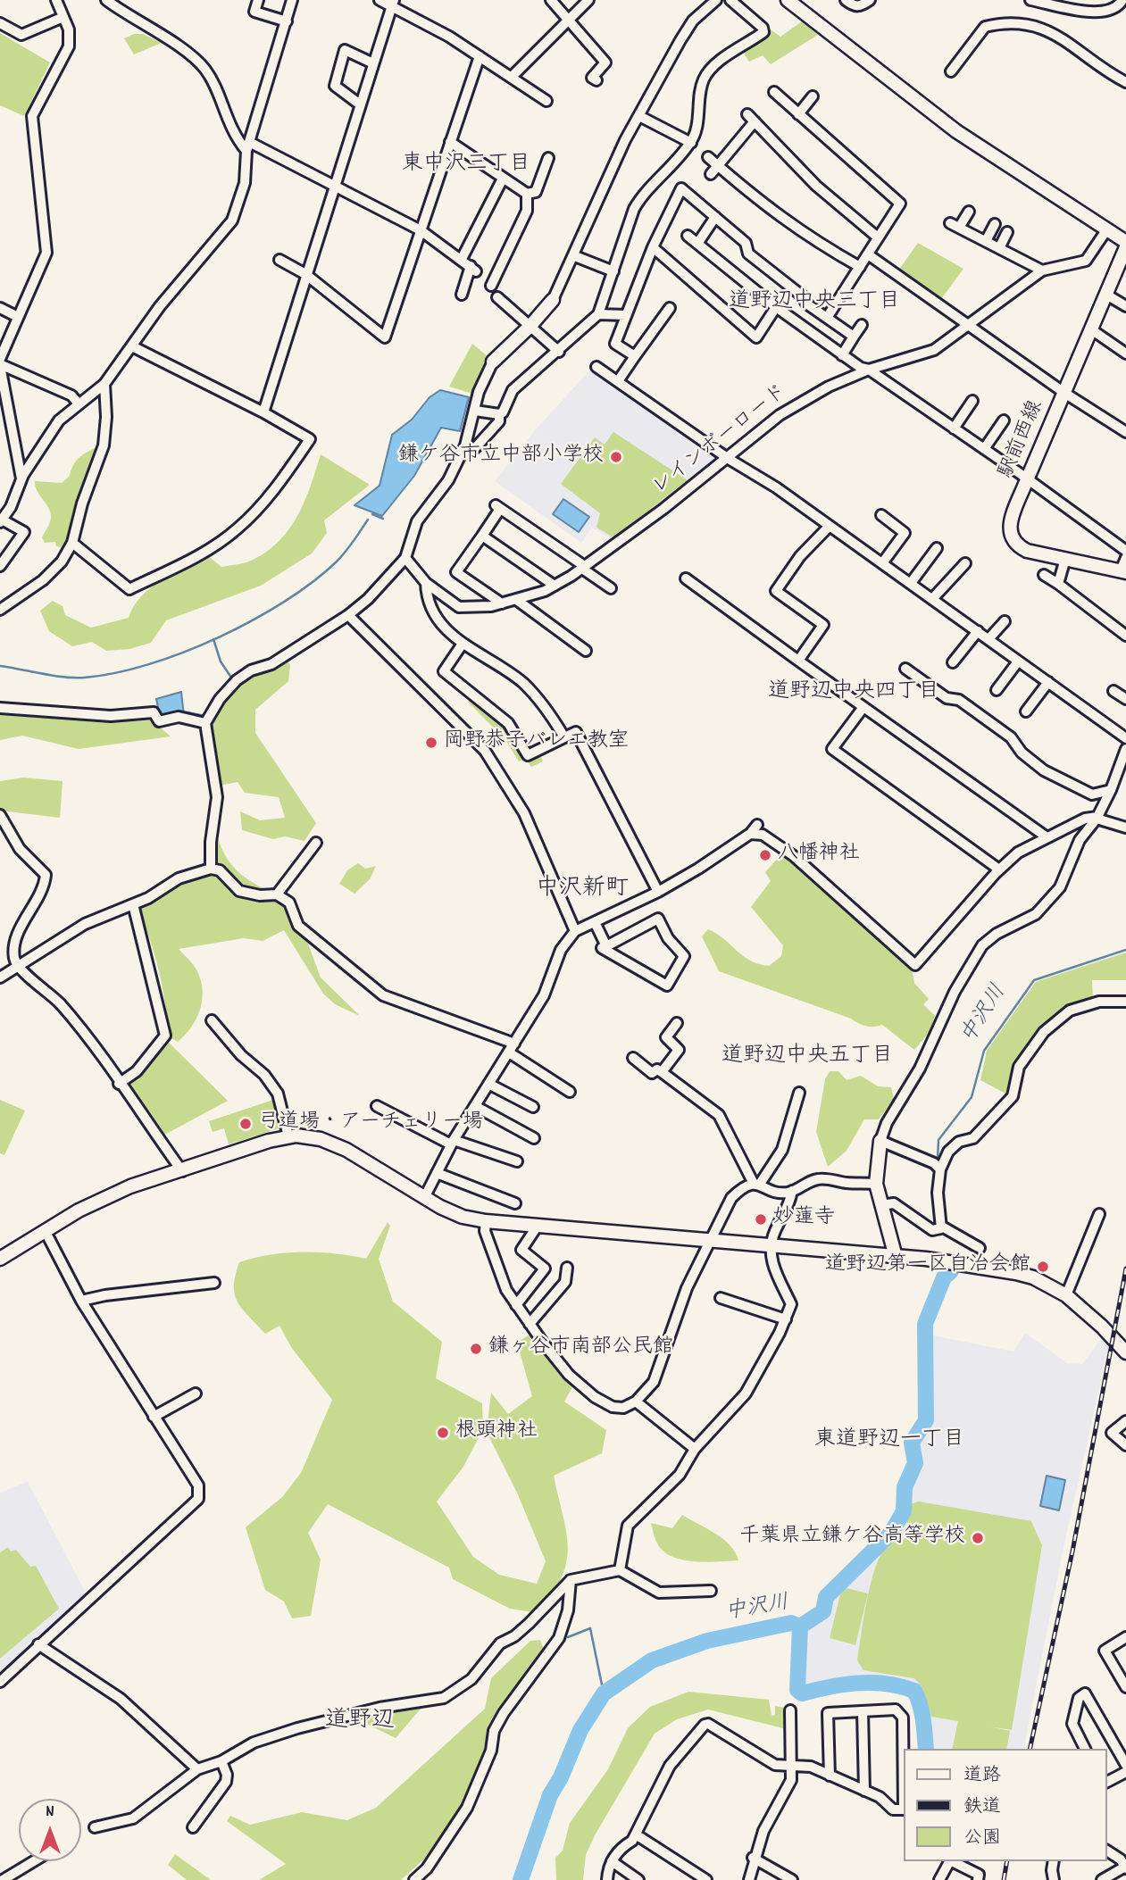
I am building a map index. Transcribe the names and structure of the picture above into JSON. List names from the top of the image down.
{
  "streets": {
    "street": ["駅前西線", "レインボーロード"]
  },
  "districts": [
    "東中沢三丁目",
    "道野辺中央三丁目",
    "道野辺中央四丁目",
    "中沢新町",
    "道野辺中央五丁目",
    "東道野辺一丁目",
    "道野辺"
  ],
  "water": ["中沢川"],
  "places": [
    "鎌ケ谷市立中部小学校",
    "岡野恭子バレエ教室",
    "八幡神社",
    "弓道場・アーチェリー場",
    "妙蓮寺",
    "道野辺第一区自治会館",
    "鎌ヶ谷市南部公民館",
    "根頭神社",
    "千葉県立鎌ケ谷高等学校"
  ],
  "legend": ["道路", "鉄道", "公園"],
  "north": "top"
}
